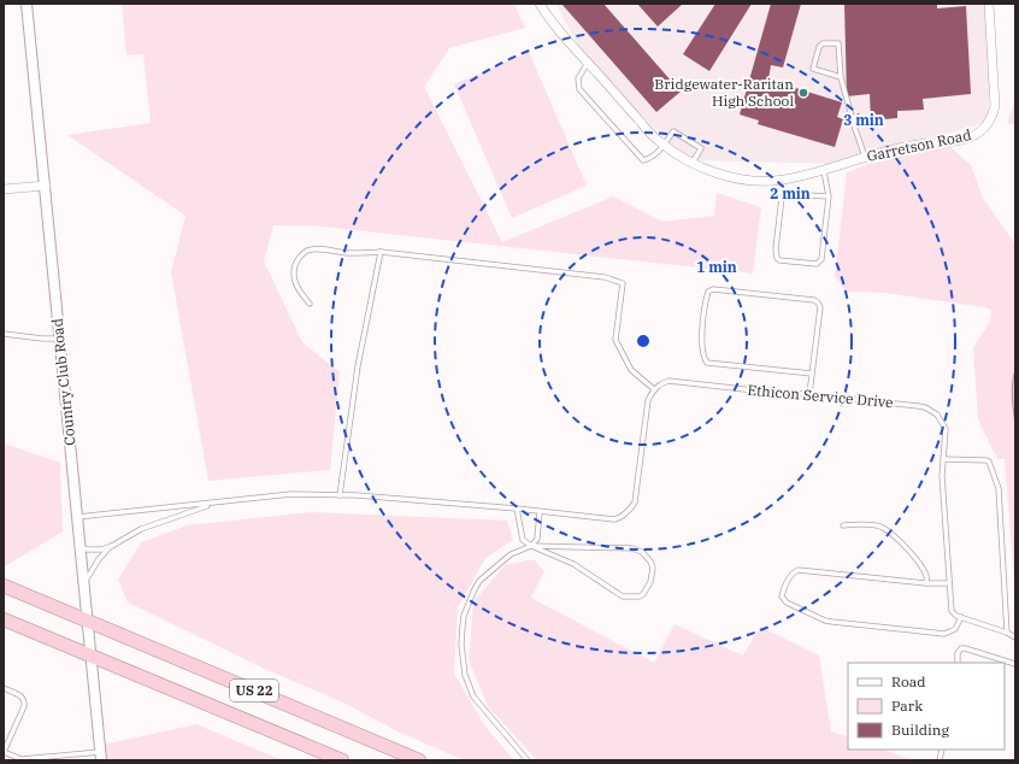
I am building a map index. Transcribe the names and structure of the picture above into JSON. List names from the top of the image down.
{
  "streets": {
    "highway": ["US 22"],
    "street": ["Garretson Road", "Country Club Road"],
    "lane": ["Ethicon Service Drive"]
  },
  "crossings": [
    ["Country Club Road", "US 22"]
  ],
  "places": ["Bridgewater-Raritan High School"],
  "legend": ["Road", "Park", "Building"],
  "rings": ["3 min", "2 min", "1 min"]
}
